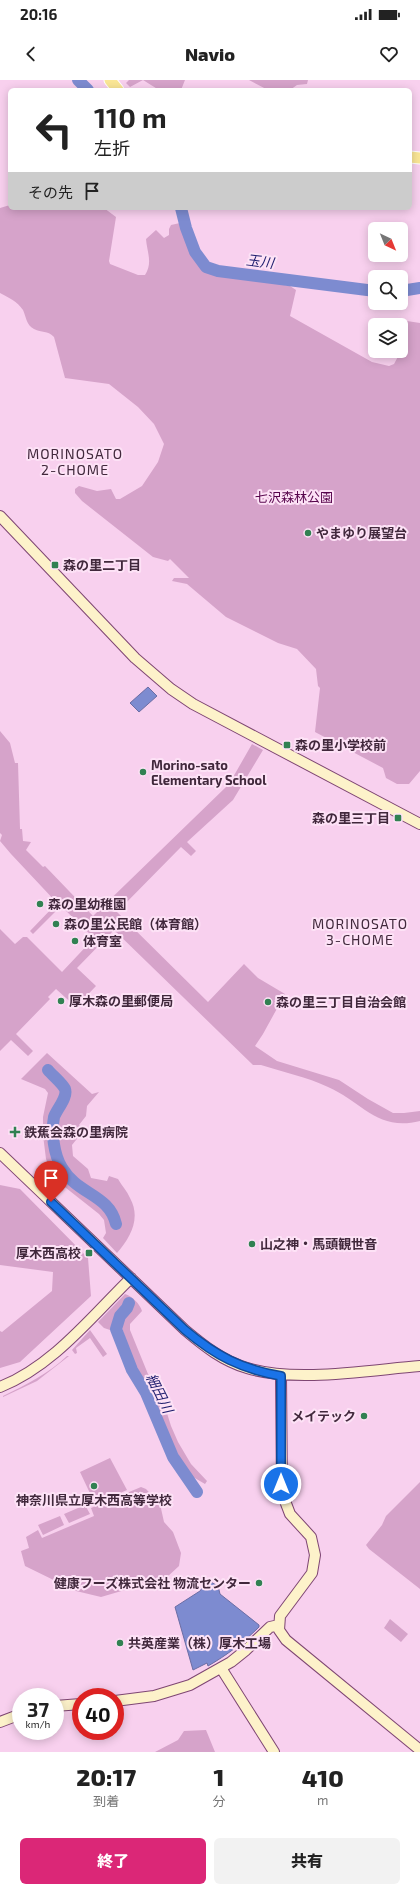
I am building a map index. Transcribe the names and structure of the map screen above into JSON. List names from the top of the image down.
{
  "districts": ["MORINOSATO 2-CHOME", "MORINOSATO 3-CHOME"],
  "water": ["玉川", "細田川"],
  "parks": ["七沢森林公園"],
  "places": {
    "other": [
      "やまゆり展望台",
      "Morino-sato Elementary School",
      "森の里幼稚園",
      "森の里公民館（体育館）",
      "体育室",
      "厚木森の里郵便局",
      "森の里三丁目自治会館",
      "山之神・馬頭観世音",
      "メイテック",
      "神奈川県立厚木西高等学校",
      "健康フーズ株式会社 物流センター",
      "共英産業（株）厚木工場"
    ],
    "transit": [
      "森の里二丁目",
      "森の里小学校前",
      "森の里三丁目",
      "厚木西高校"
    ],
    "health": ["鉄蕉会森の里病院"]
  },
  "north": "bottom right",
  "page": {
    "status": "20:16",
    "header": "Navio",
    "turn": ["110 m", "左折"],
    "then": "その先",
    "speed": "37 km/h",
    "limit": "40",
    "eta": [
      "20:17",
      "到着",
      "1",
      "分",
      "410",
      "m"
    ],
    "buttons": ["終了", "共有"]
  }
}
